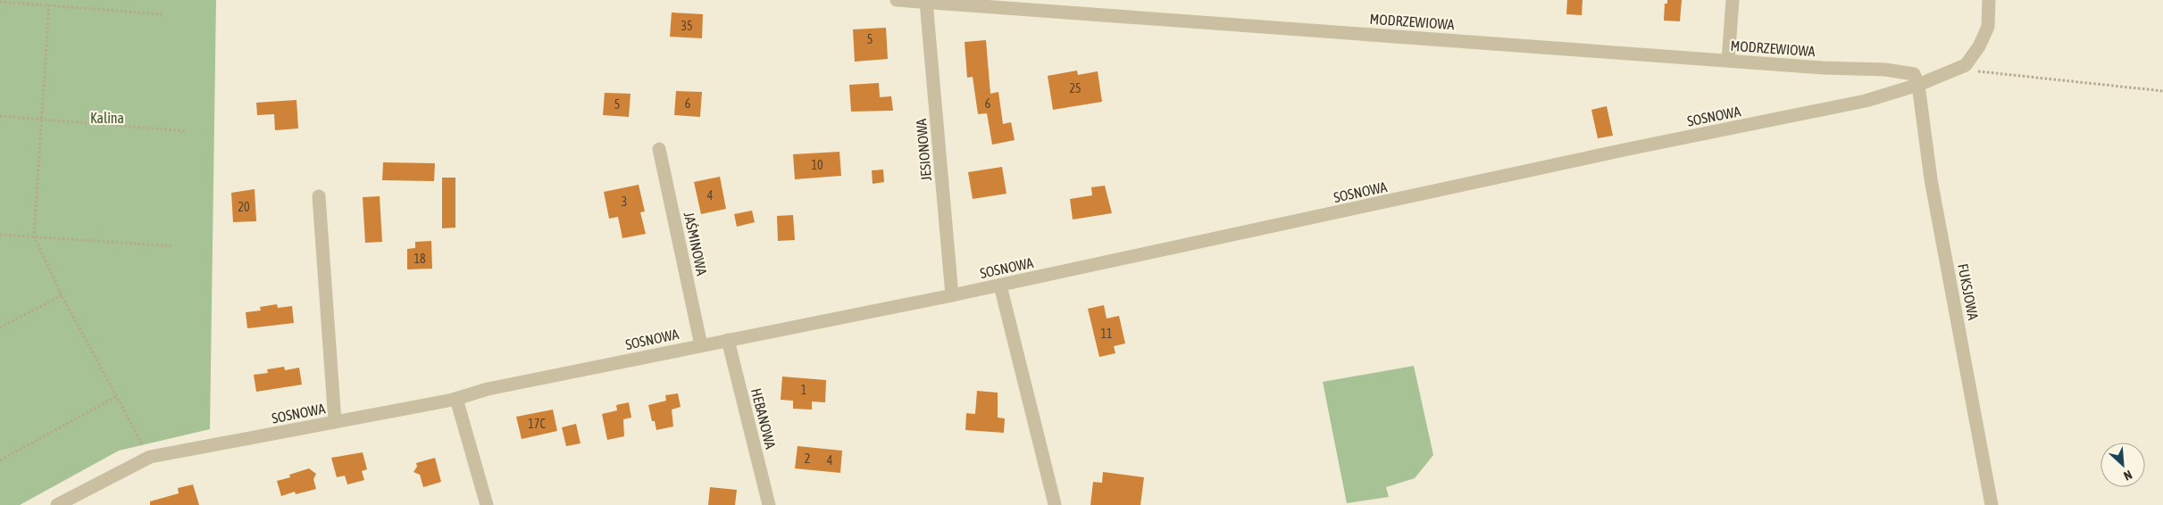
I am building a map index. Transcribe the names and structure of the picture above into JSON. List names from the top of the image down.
{
  "streets": {
    "street": [
      "MODRZEWIOWA",
      "SOSNOWA",
      "JESIONOWA",
      "JAŚMINOWA",
      "FUKSJOWA",
      "HEBANOWA"
    ]
  },
  "crossings": [
    ["MODRZEWIOWA", "SOSNOWA"],
    ["MODRZEWIOWA", "JESIONOWA"],
    ["MODRZEWIOWA", "FUKSJOWA"],
    ["SOSNOWA", "JESIONOWA"],
    ["SOSNOWA", "JAŚMINOWA"],
    ["SOSNOWA", "FUKSJOWA"],
    ["SOSNOWA", "HEBANOWA"]
  ],
  "parks": ["Kalina"],
  "house_numbers": [
    "35",
    "5",
    "25",
    "6",
    "6",
    "5",
    "10",
    "4",
    "3",
    "20",
    "18",
    "11",
    "1",
    "17C",
    "2",
    "4"
  ],
  "north": "bottom right"
}
